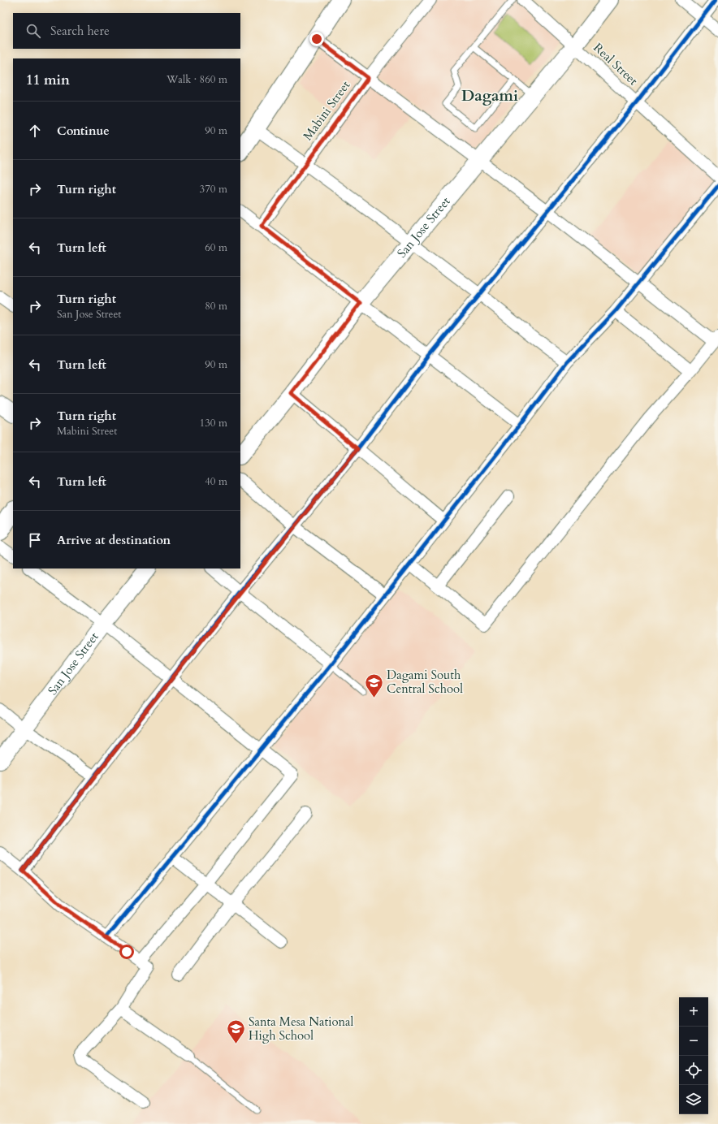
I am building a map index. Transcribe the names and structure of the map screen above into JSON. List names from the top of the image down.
{
  "streets": {
    "street": ["Real Street", "Mabini Street", "San Jose Street"]
  },
  "crossings": [
    ["Real Street", "San Jose Street"]
  ],
  "districts": ["Dagami"],
  "places": {
    "school or university": ["Dagami South Central School", "Santa Mesa National High School"]
  },
  "page": {
    "search": "Search here",
    "heading": ["11 min", "Walk · 860 m"],
    "list": [
      ["Continue", "90 m"],
      ["Turn right", "370 m"],
      ["Turn left", "60 m"],
      ["Turn right", "San Jose Street", "80 m"],
      ["Turn left", "90 m"],
      ["Turn right", "Mabini Street", "130 m"],
      ["Turn left", "40 m"],
      "Arrive at destination"
    ],
    "map_buttons": ["+", "−"]
  }
}
